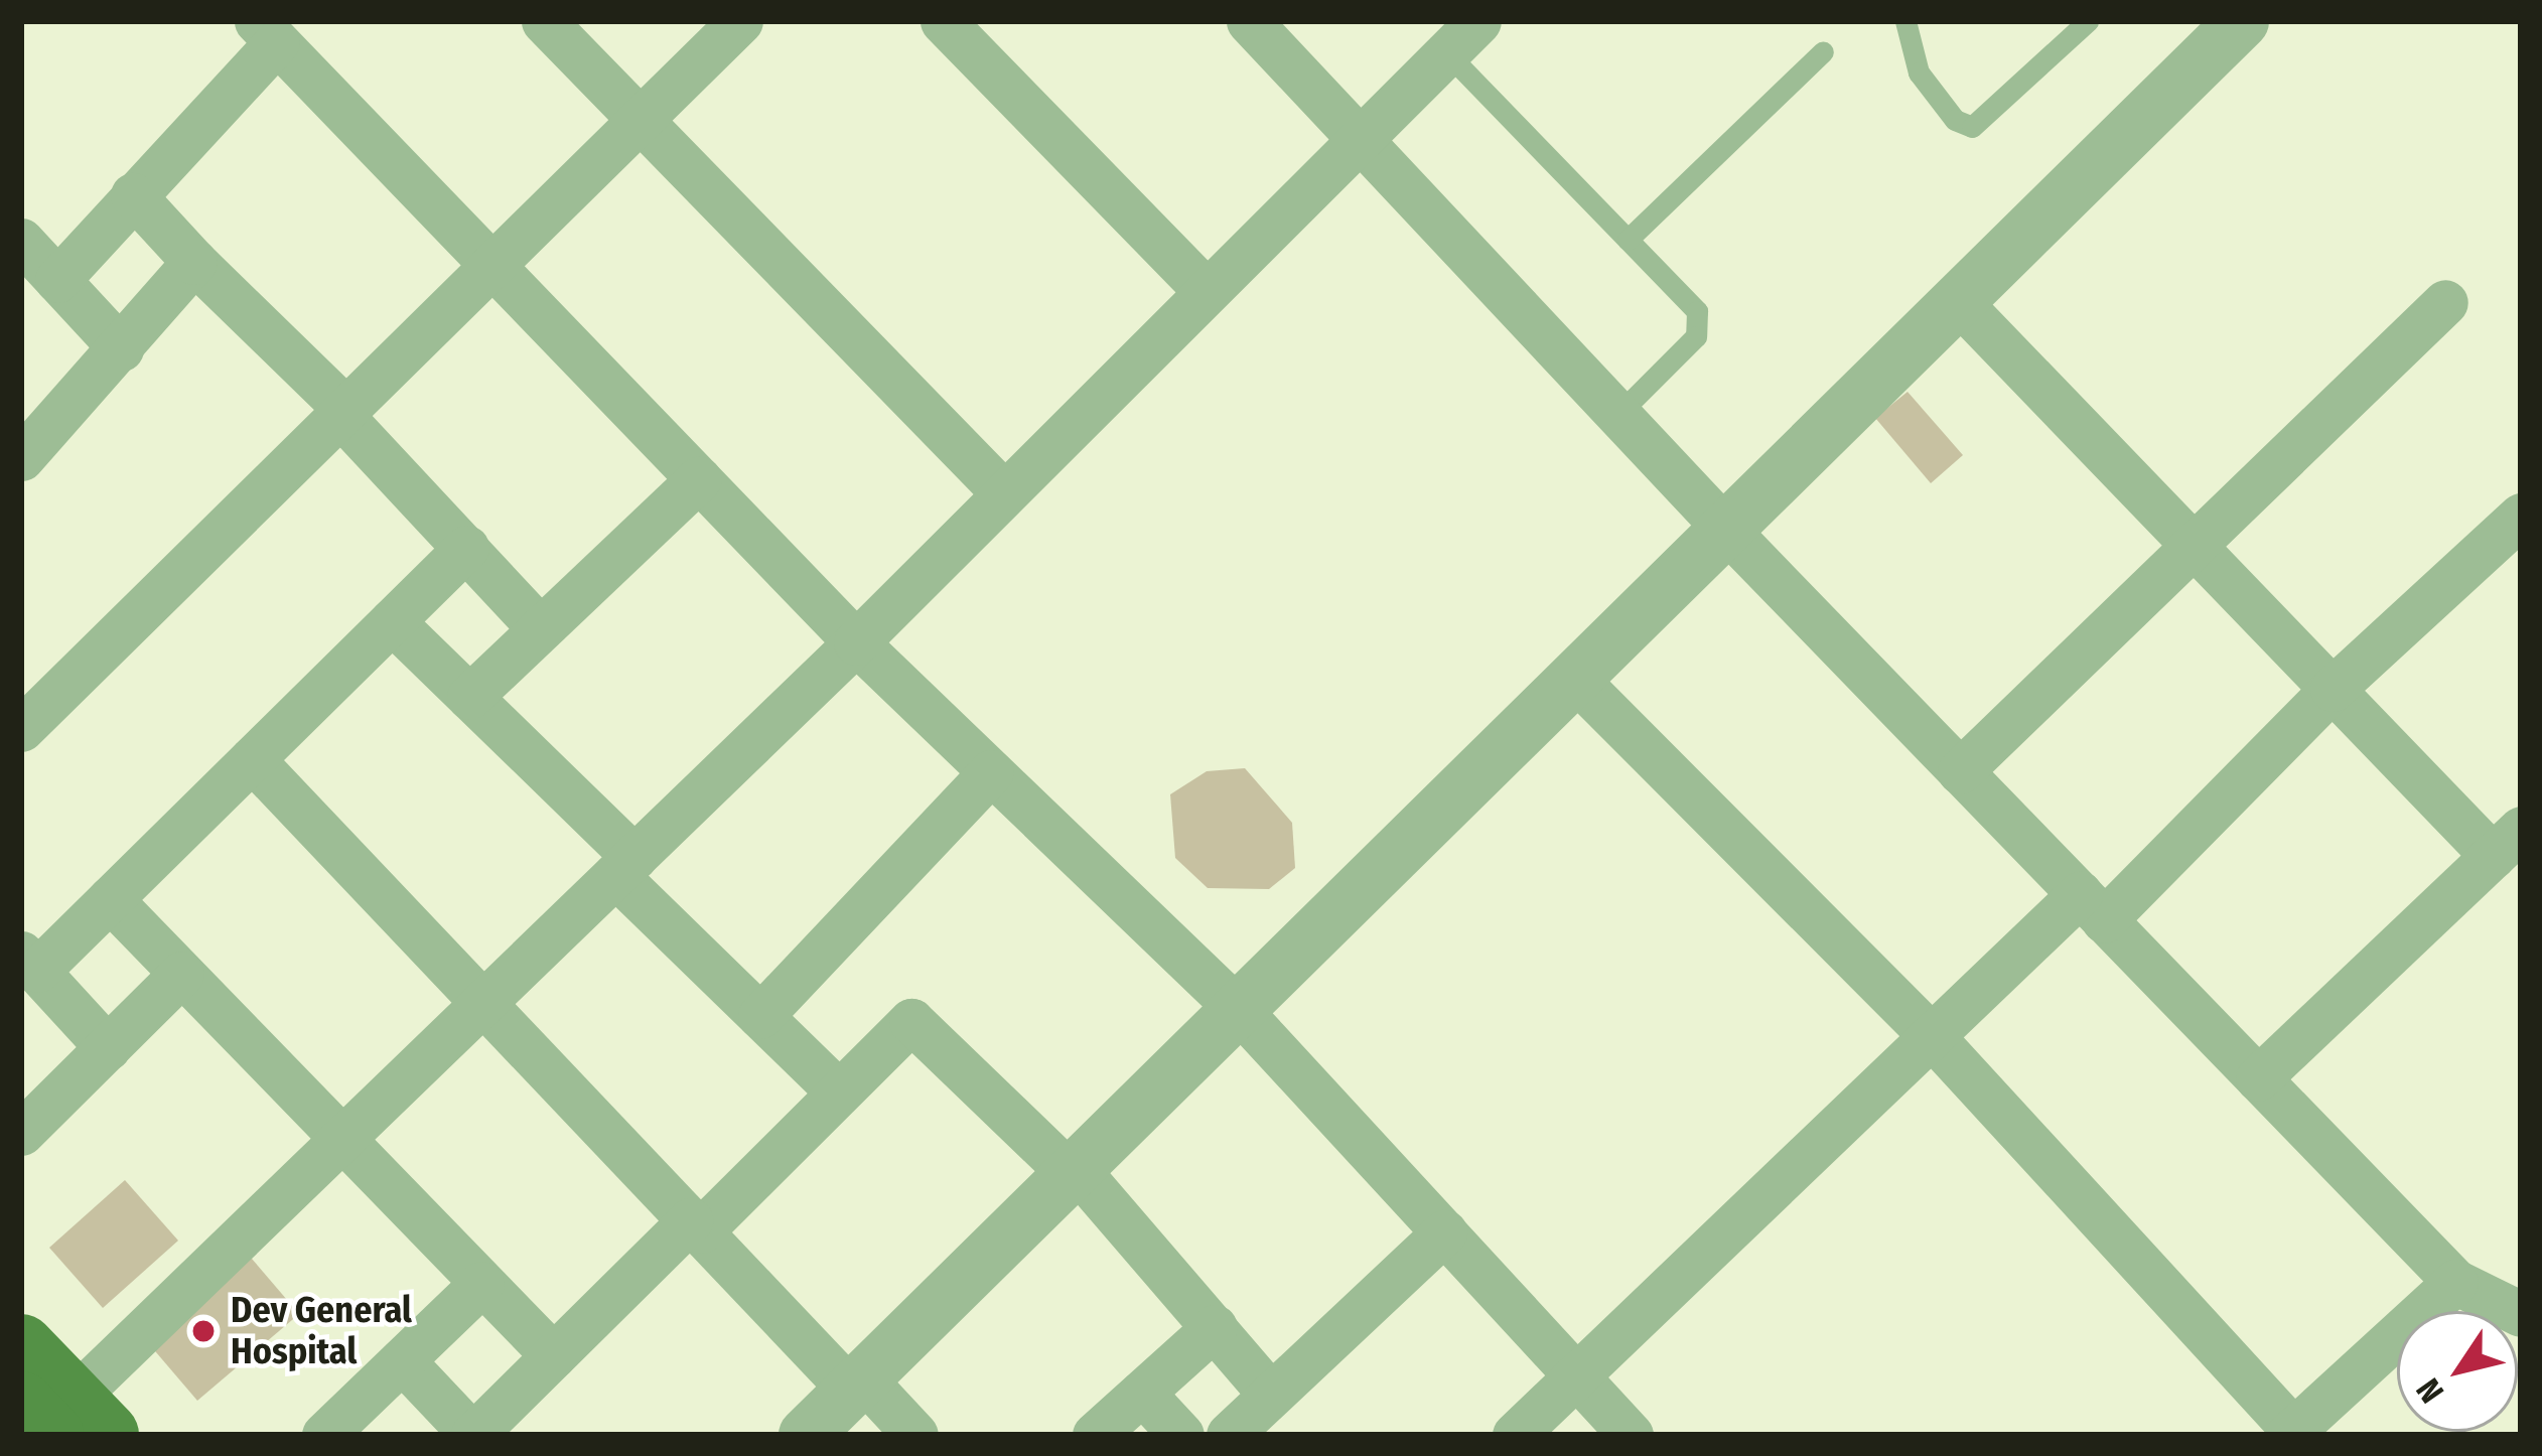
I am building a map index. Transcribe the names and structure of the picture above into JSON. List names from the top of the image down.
{
  "places": ["Dev General Hospital"],
  "north": "bottom left"
}
